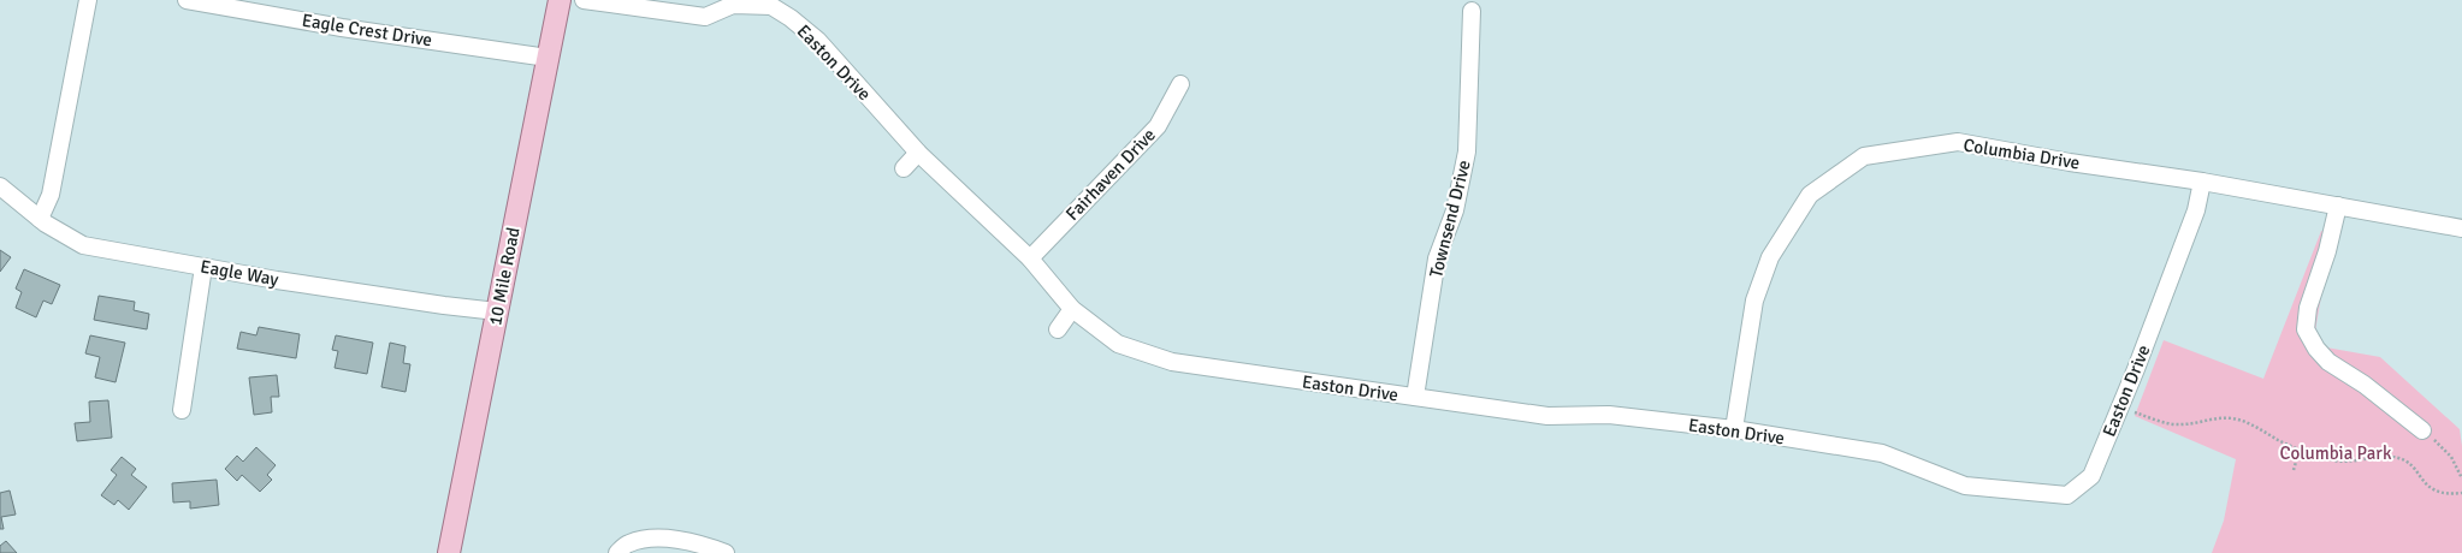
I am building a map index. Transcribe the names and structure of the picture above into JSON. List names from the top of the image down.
{
  "streets": {
    "main road": ["10 Mile Road"],
    "street": [
      "Eagle Crest Drive",
      "Easton Drive",
      "Columbia Drive",
      "Fairhaven Drive",
      "Townsend Drive",
      "Eagle Way"
    ]
  },
  "crossings": [
    ["Eagle Crest Drive", "10 Mile Road"],
    ["Easton Drive", "Columbia Drive"],
    ["Easton Drive", "Fairhaven Drive"],
    ["Easton Drive", "Townsend Drive"],
    ["Eagle Way", "10 Mile Road"]
  ],
  "parks": ["Columbia Park"]
}
